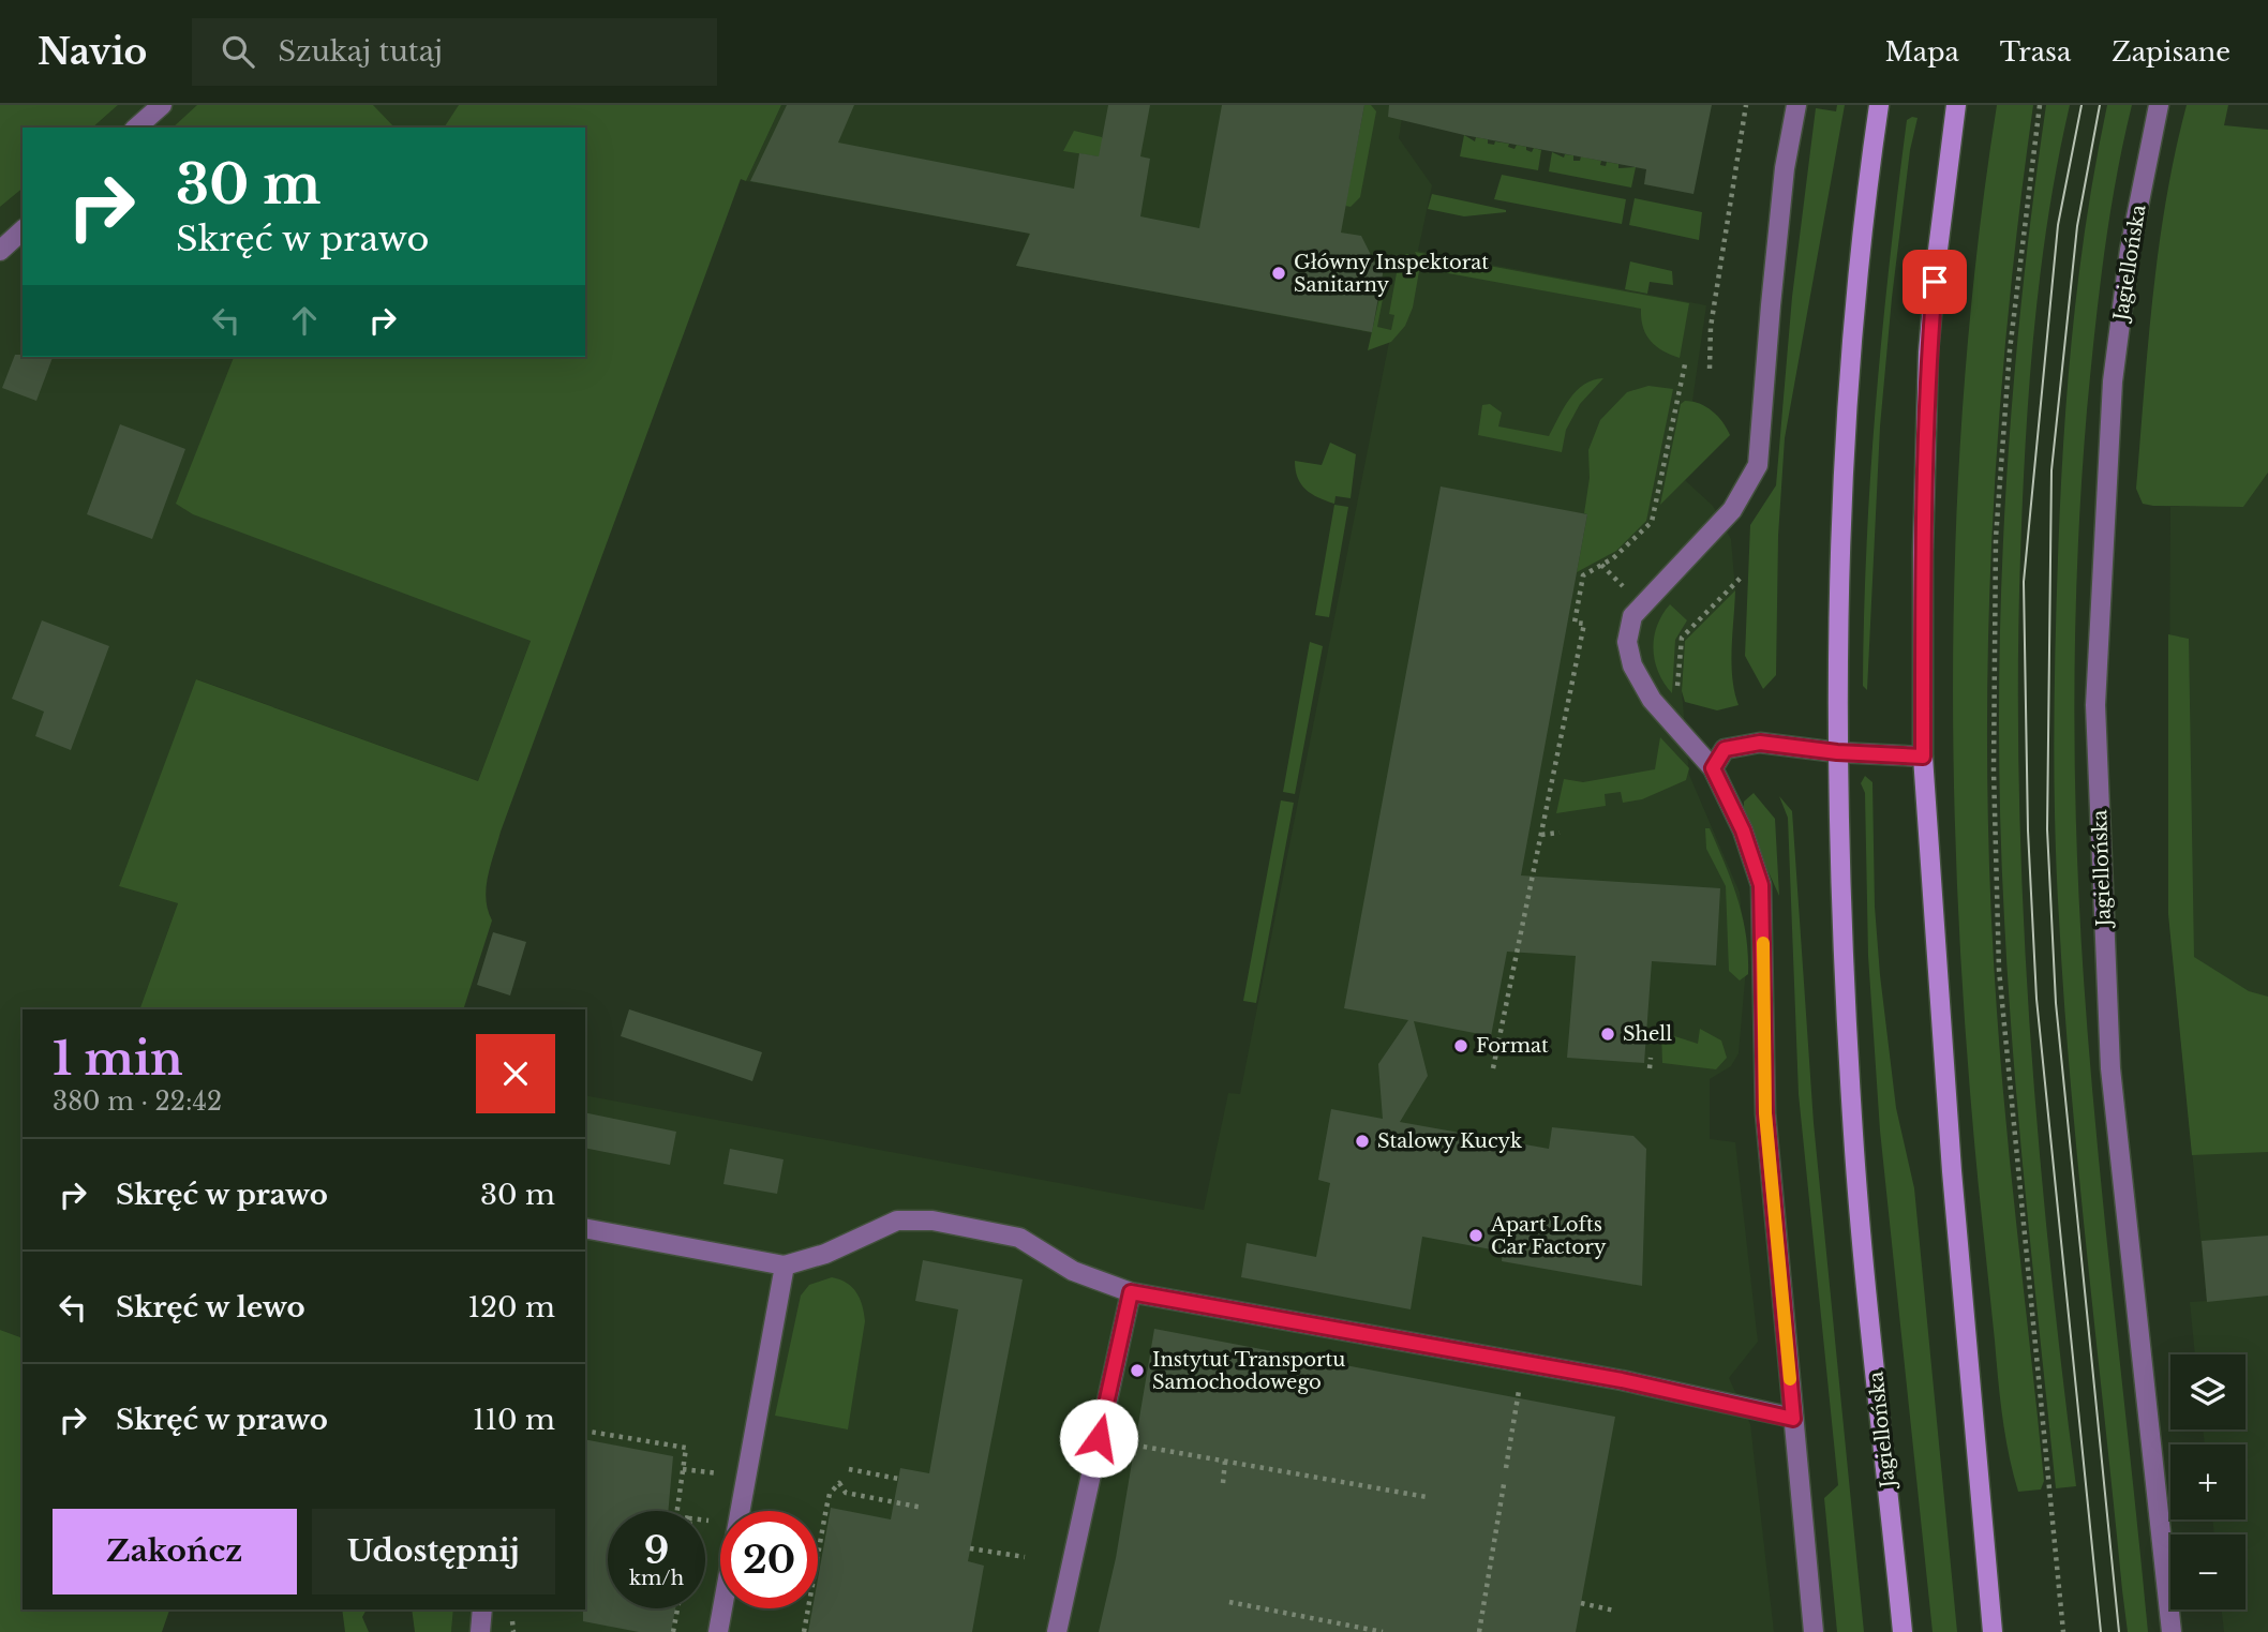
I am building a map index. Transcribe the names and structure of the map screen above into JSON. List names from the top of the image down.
{
  "streets": {
    "main road": ["Jagiellońska"]
  },
  "places": [
    "Główny Inspektorat Sanitarny",
    "Shell",
    "Format",
    "Stalowy Kucyk",
    "Apart Lofts Car Factory",
    "Instytut Transportu Samochodowego"
  ],
  "page": {
    "header": "Navio",
    "search": "Szukaj tutaj",
    "nav": ["Mapa", "Trasa", "Zapisane"],
    "turn": ["30 m", "Skręć w prawo"],
    "heading": ["1 min", "380 m · 22:42"],
    "list": [
      {
        "name": "Skręć w prawo",
        "value": "30 m"
      },
      {
        "name": "Skręć w lewo",
        "value": "120 m"
      },
      {
        "name": "Skręć w prawo",
        "value": "110 m"
      }
    ],
    "map_buttons": ["+", "−"],
    "buttons": ["Zakończ", "Udostępnij"],
    "speed": "9 km/h",
    "limit": "20"
  }
}
